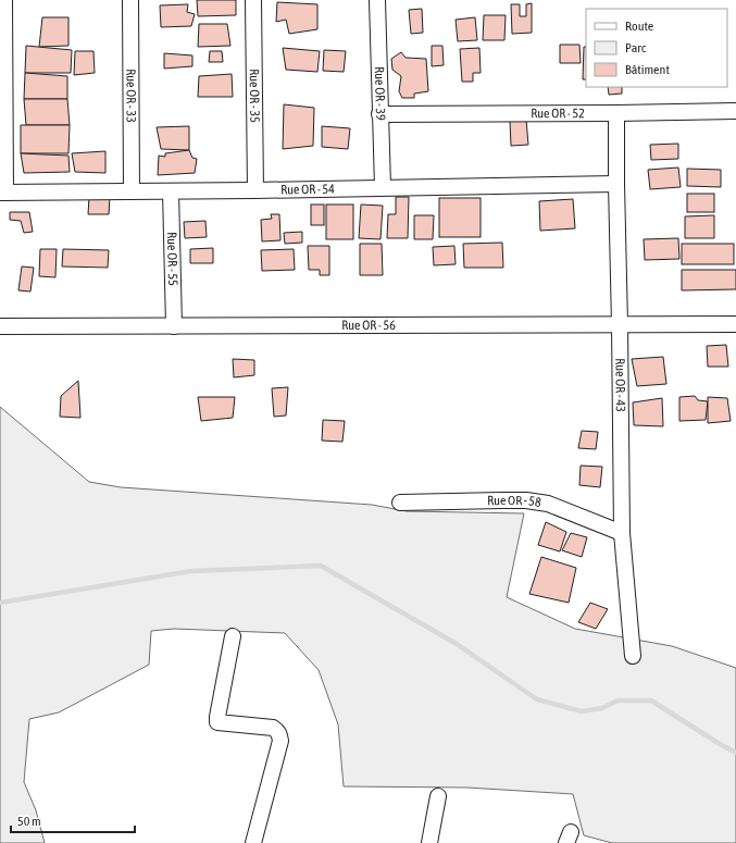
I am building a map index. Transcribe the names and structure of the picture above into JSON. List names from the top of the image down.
{
  "streets": {
    "street": [
      "Rue OR - 39",
      "Rue OR - 33",
      "Rue OR - 35",
      "Rue OR - 52",
      "Rue OR - 54",
      "Rue OR - 55",
      "Rue OR - 56",
      "Rue OR - 43",
      "Rue OR - 58"
    ]
  },
  "crossings": [
    ["Rue OR - 39", "Rue OR - 52"],
    ["Rue OR - 39", "Rue OR - 54"],
    ["Rue OR - 33", "Rue OR - 54"],
    ["Rue OR - 35", "Rue OR - 54"],
    ["Rue OR - 52", "Rue OR - 43"],
    ["Rue OR - 54", "Rue OR - 55"],
    ["Rue OR - 54", "Rue OR - 43"],
    ["Rue OR - 55", "Rue OR - 56"],
    ["Rue OR - 56", "Rue OR - 43"],
    ["Rue OR - 43", "Rue OR - 58"]
  ],
  "legend": ["Route", "Parc", "Bâtiment"],
  "scale_bar": "50 m"
}
